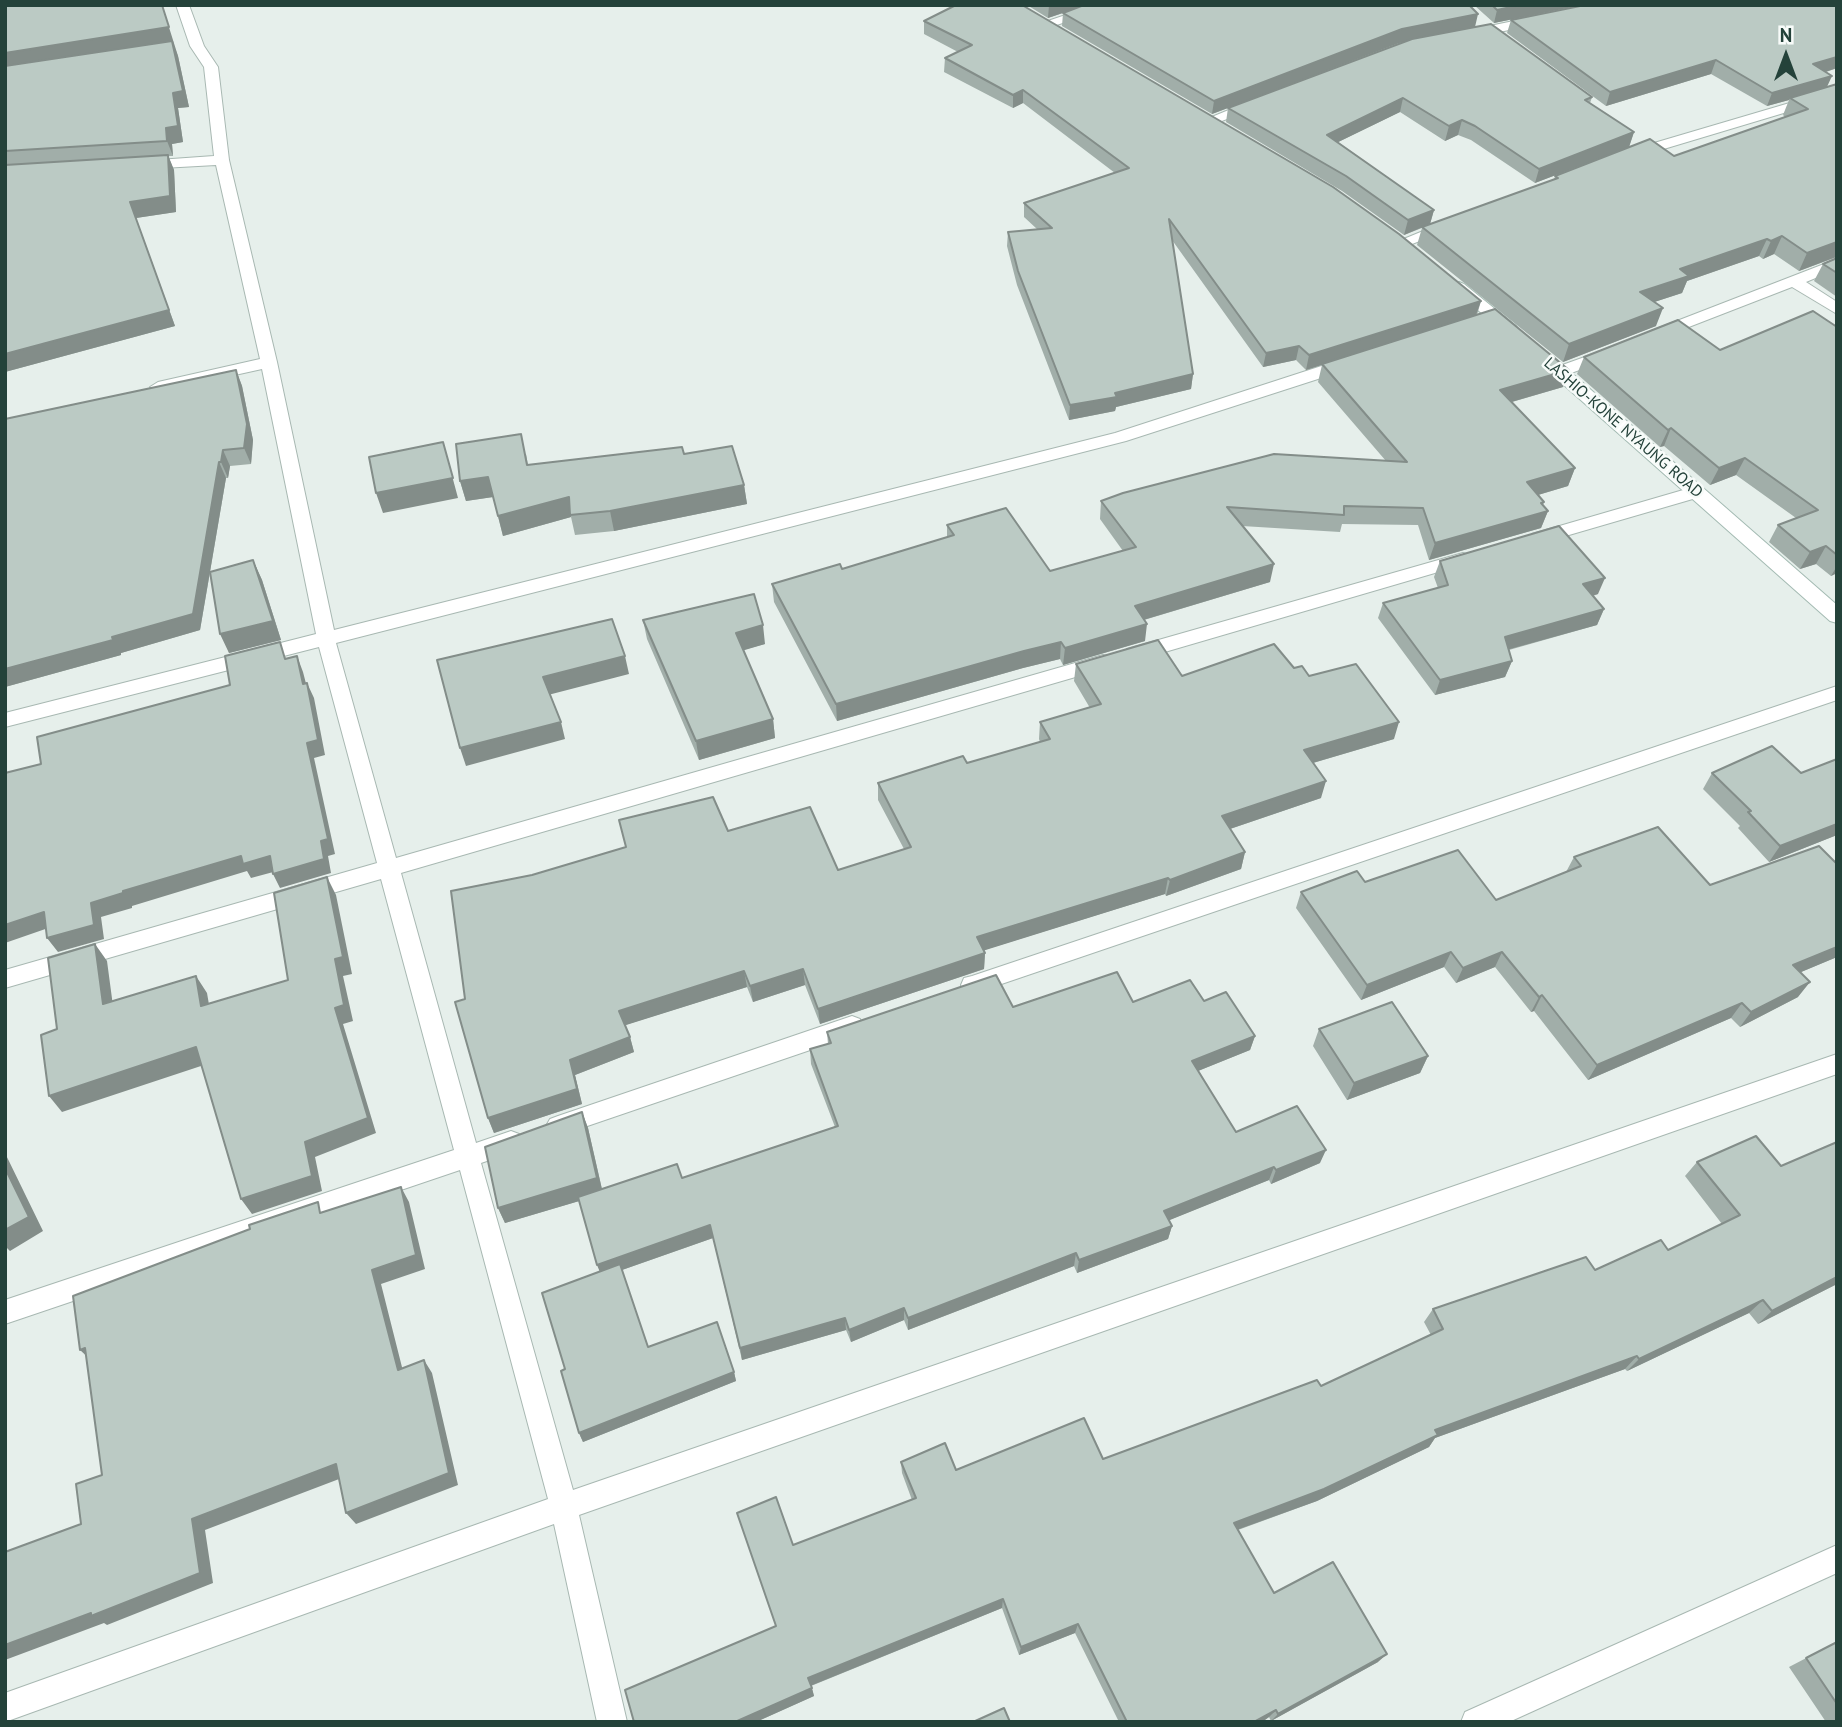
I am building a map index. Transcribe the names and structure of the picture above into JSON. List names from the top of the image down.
{
  "streets": {
    "street": ["LASHIO-KONE NYAUNG ROAD"]
  },
  "north": "top"
}
